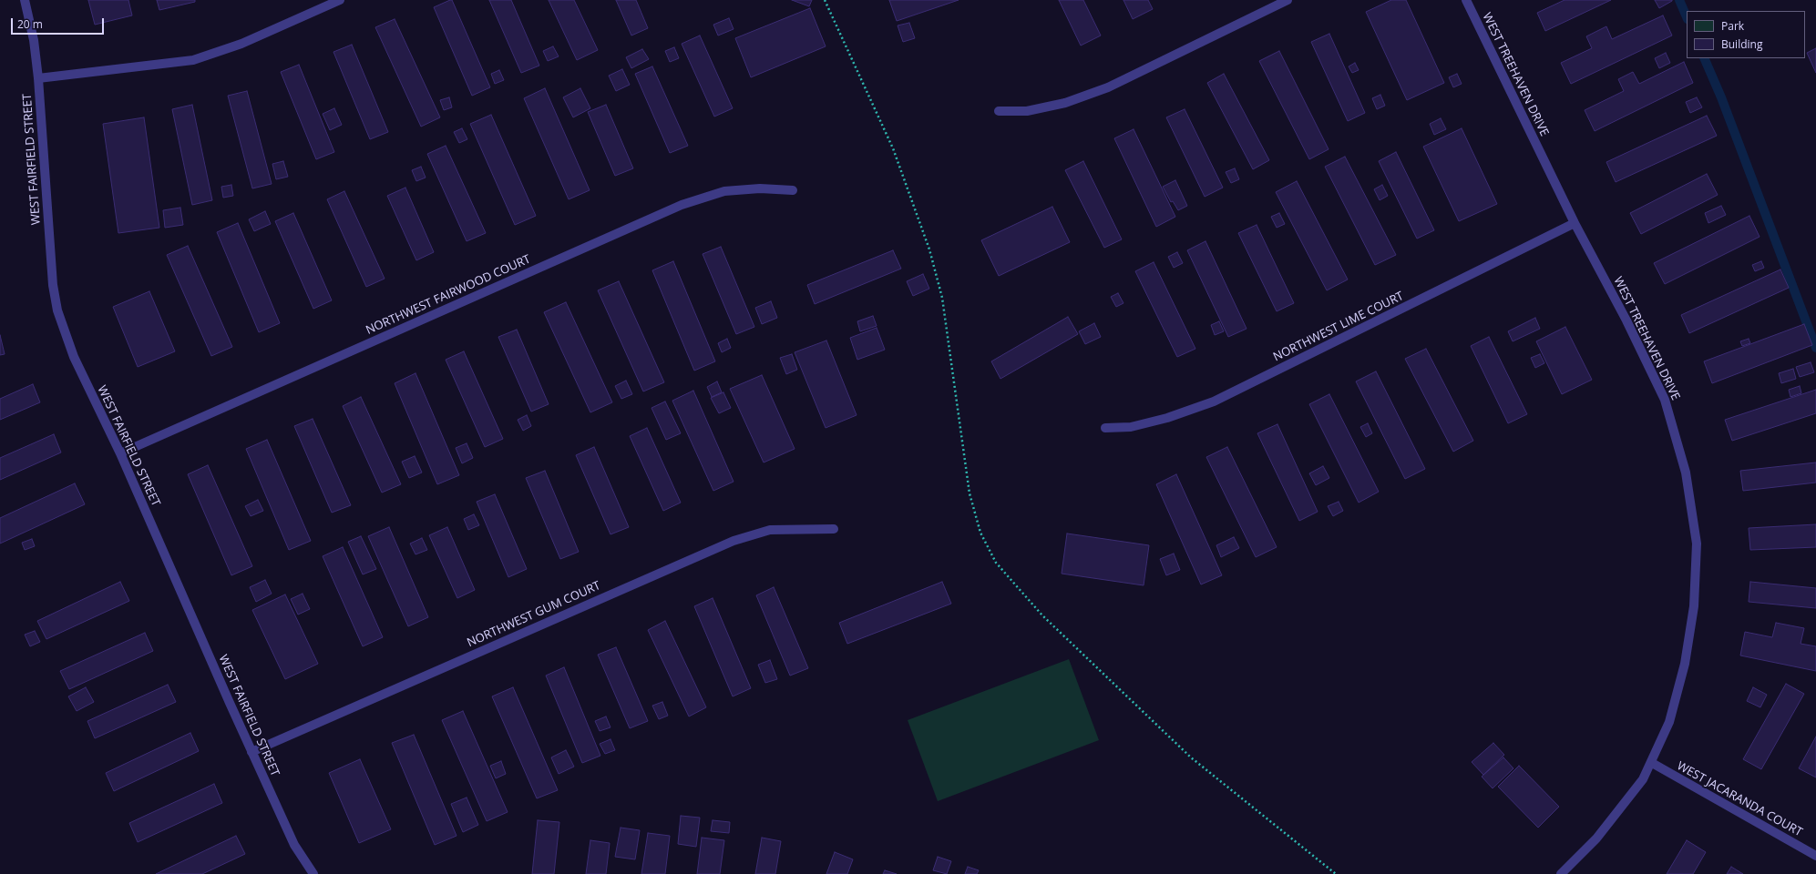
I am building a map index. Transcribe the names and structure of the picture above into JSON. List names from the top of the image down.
{
  "streets": {
    "lane": [
      "WEST TREEHAVEN DRIVE",
      "WEST FAIRFIELD STREET",
      "NORTHWEST FAIRWOOD COURT",
      "NORTHWEST LIME COURT",
      "NORTHWEST GUM COURT",
      "WEST JACARANDA COURT"
    ]
  },
  "crossings": [
    ["WEST TREEHAVEN DRIVE", "NORTHWEST LIME COURT"],
    ["WEST TREEHAVEN DRIVE", "WEST JACARANDA COURT"],
    ["WEST FAIRFIELD STREET", "NORTHWEST FAIRWOOD COURT"],
    ["WEST FAIRFIELD STREET", "NORTHWEST GUM COURT"]
  ],
  "legend": ["Park", "Building"],
  "scale_bar": "20 m"
}
